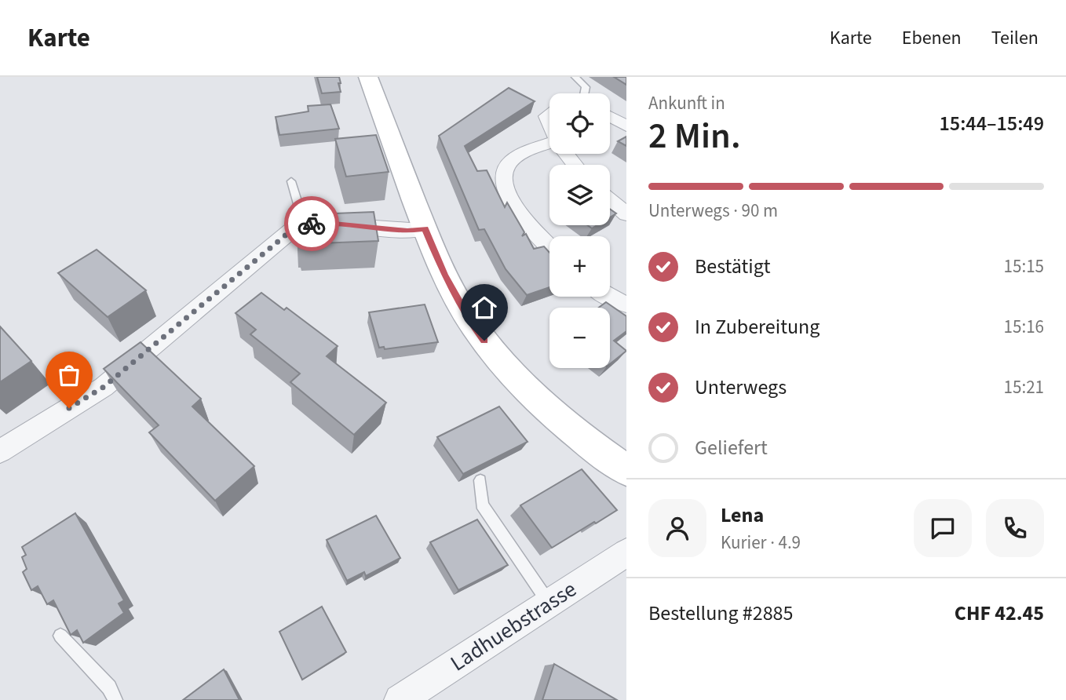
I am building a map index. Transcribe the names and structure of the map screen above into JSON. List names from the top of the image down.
{
  "streets": {
    "street": ["Ladhuebstrasse"]
  },
  "page": {
    "header": "Karte",
    "nav": ["Karte", "Ebenen", "Teilen"],
    "heading": ["2 Min.", "Ankunft in", "15:44–15:49"],
    "panel": [
      "Lena",
      "Kurier · 4.9",
      "Bestellung #2885",
      "CHF 42.45"
    ],
    "map_buttons": ["+", "−"],
    "bar": "Unterwegs · 90 m",
    "list": [
      ["Bestätigt", "15:15"],
      ["In Zubereitung", "15:16"],
      ["Unterwegs", "15:21"],
      "Geliefert"
    ]
  }
}
